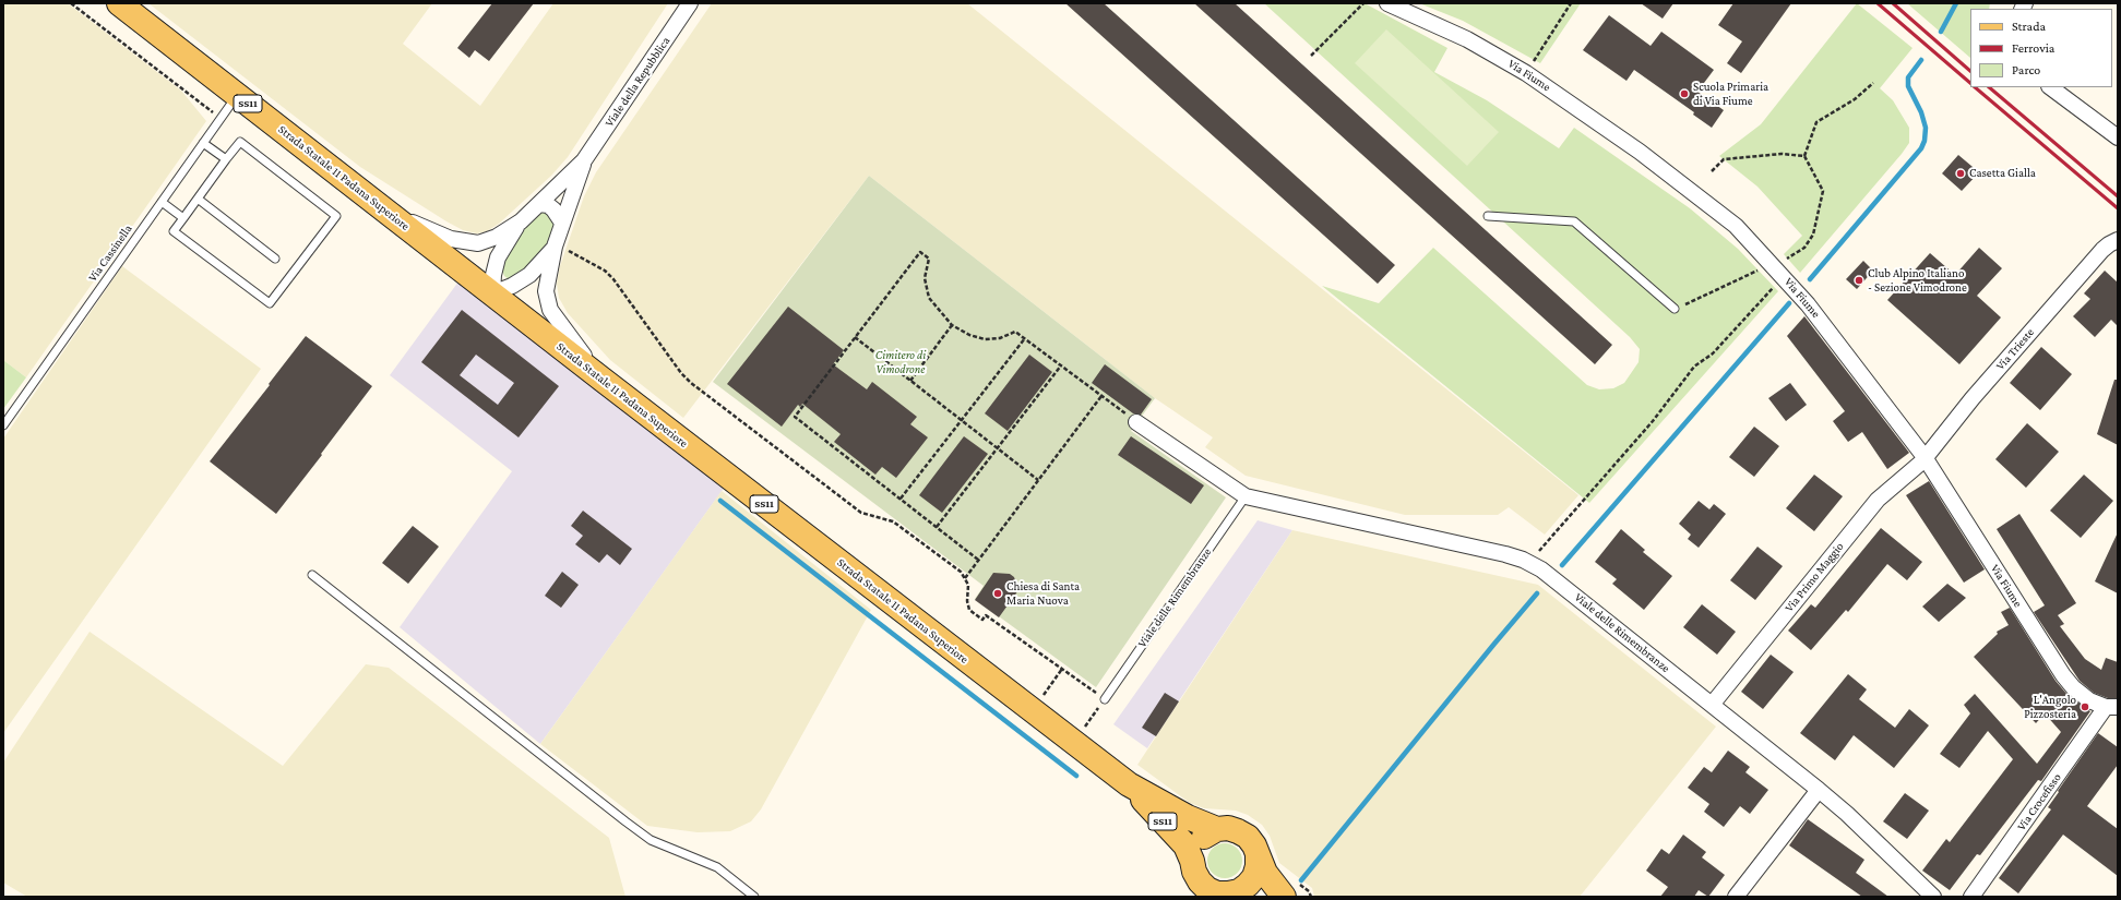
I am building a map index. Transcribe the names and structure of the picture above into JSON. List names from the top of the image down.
{
  "streets": {
    "main road": ["SS11", "Strada Statale 11 Padana Superiore"],
    "street": [
      "Via Fiume",
      "Viale della Repubblica",
      "Via Trieste",
      "Via Primo Maggio",
      "Viale delle Rimembranze",
      "Via Crocefisso"
    ],
    "lane": ["Via Cassinella"]
  },
  "crossings": [
    ["Via Fiume", "Via Trieste"],
    ["Via Fiume", "Via Primo Maggio"],
    ["Via Fiume", "Via Crocefisso"],
    ["Viale della Repubblica", "Strada Statale 11 Padana Superiore"],
    ["Strada Statale 11 Padana Superiore", "Via Cassinella"],
    ["Via Trieste", "Via Primo Maggio"],
    ["Via Primo Maggio", "Viale delle Rimembranze"]
  ],
  "parks": ["Cimitero di Vimodrone"],
  "places": [
    "Scuola Primaria di Via Fiume",
    "Casetta Gialla",
    "Club Alpino Italiano - Sezione Vimodrone",
    "Chiesa di Santa Maria Nuova",
    "L'Angolo Pizzosteria"
  ],
  "legend": ["Strada", "Ferrovia", "Parco"]
}
